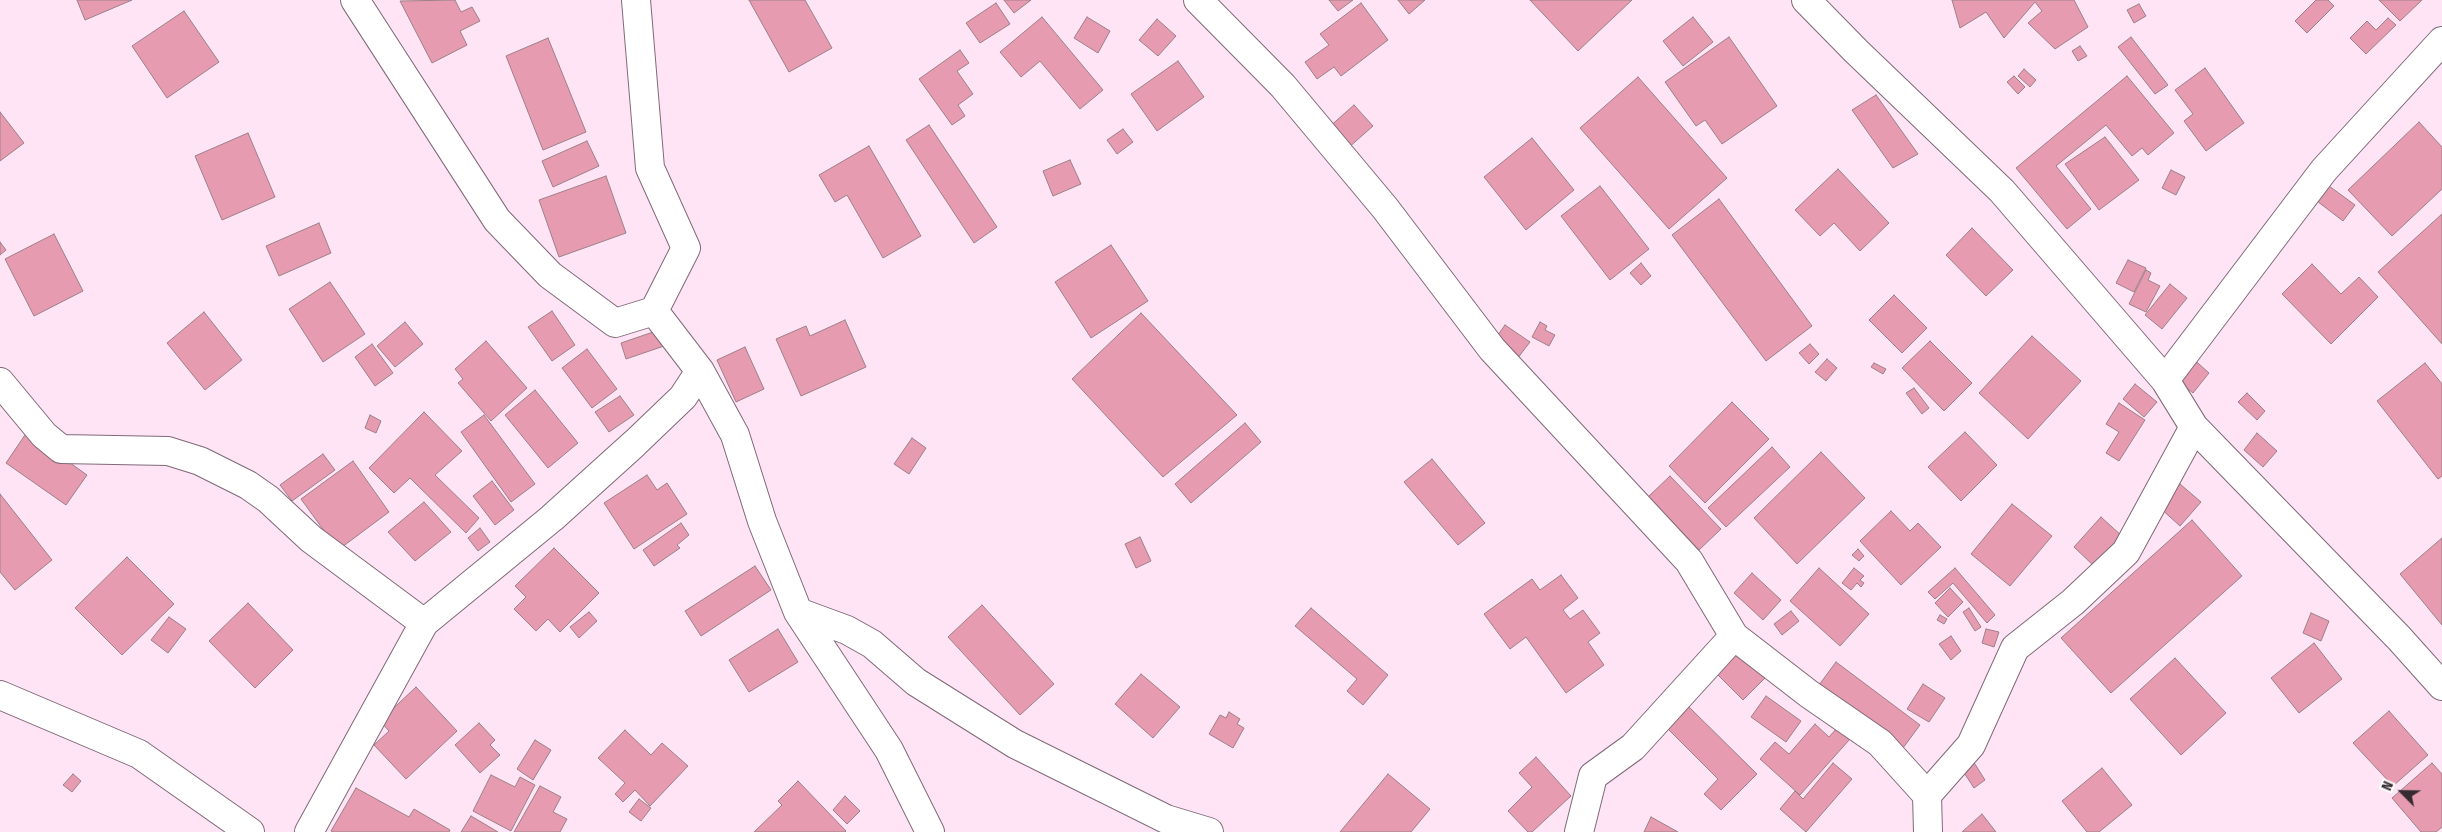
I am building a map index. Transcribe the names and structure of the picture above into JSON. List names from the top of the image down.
{
  "north": "top left"
}
